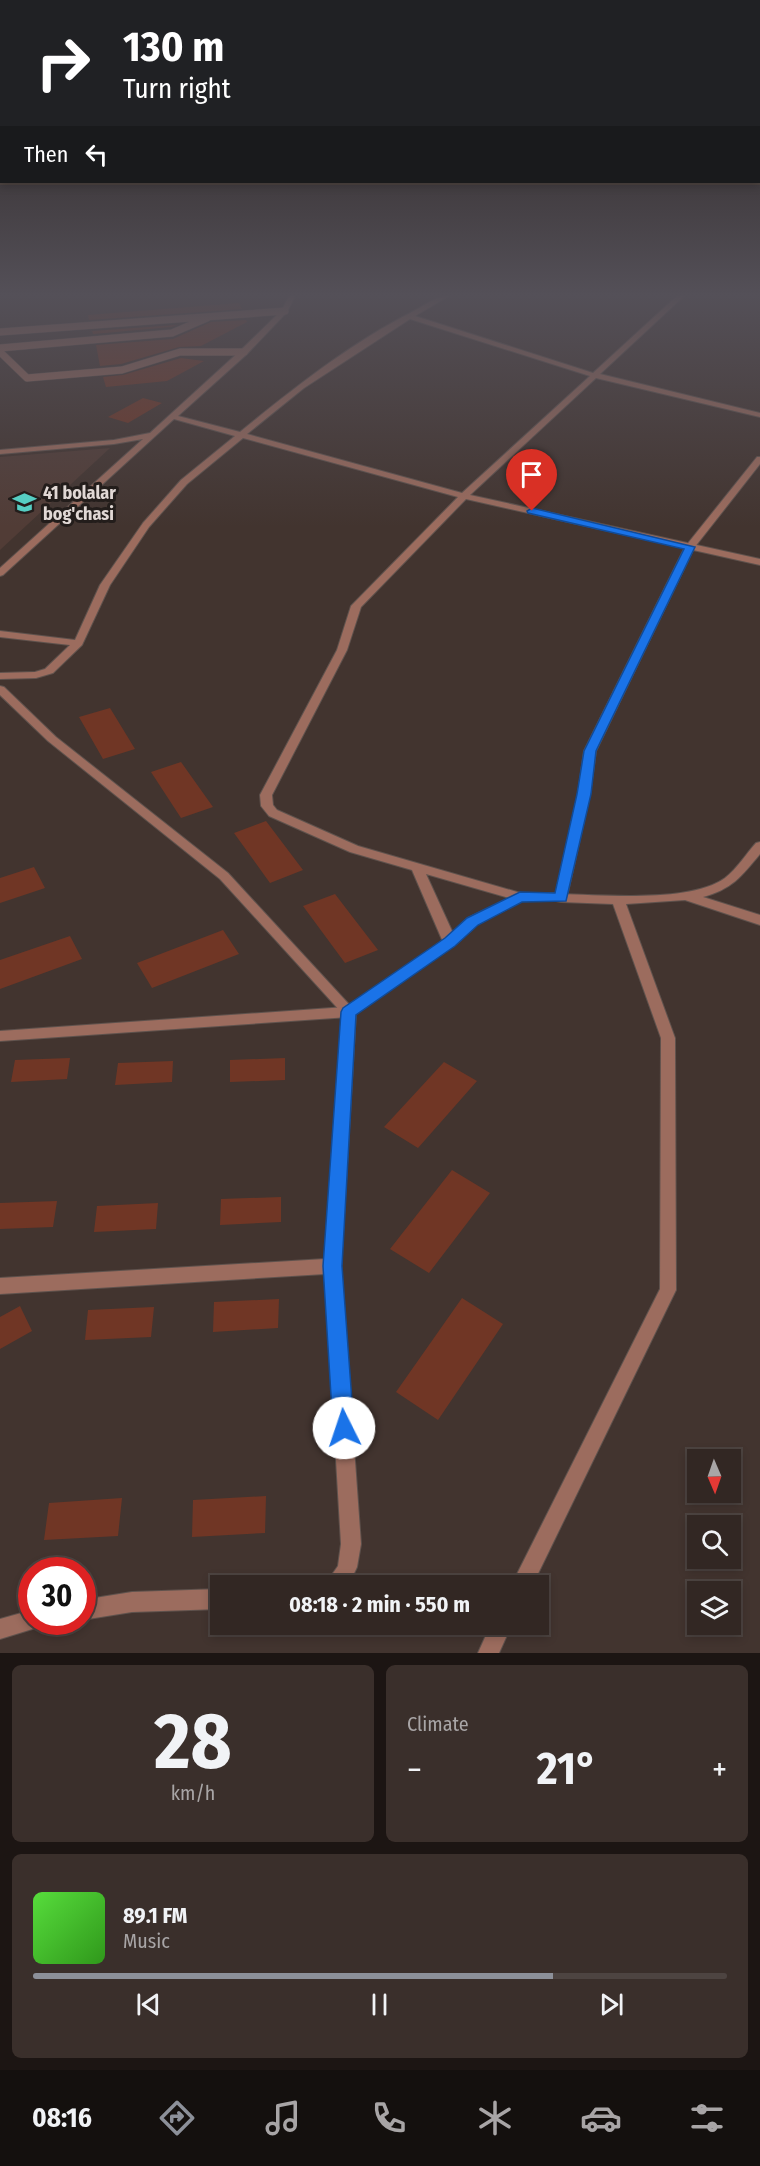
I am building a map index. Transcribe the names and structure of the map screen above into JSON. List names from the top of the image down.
{
  "places": {
    "school or university": ["41 bolalar bog'chasi"]
  },
  "north": "bottom",
  "page": {
    "turn": ["130 m", "Turn right"],
    "then": "Then",
    "limit": "30",
    "trip": "08:18 · 2 min · 550 m",
    "tile": [
      ["28", "km/h"],
      "Climate"
    ],
    "heat": ["−", "21°", "+"],
    "song": ["89.1 FM", "Music"],
    "tabs": "08:16"
  }
}
